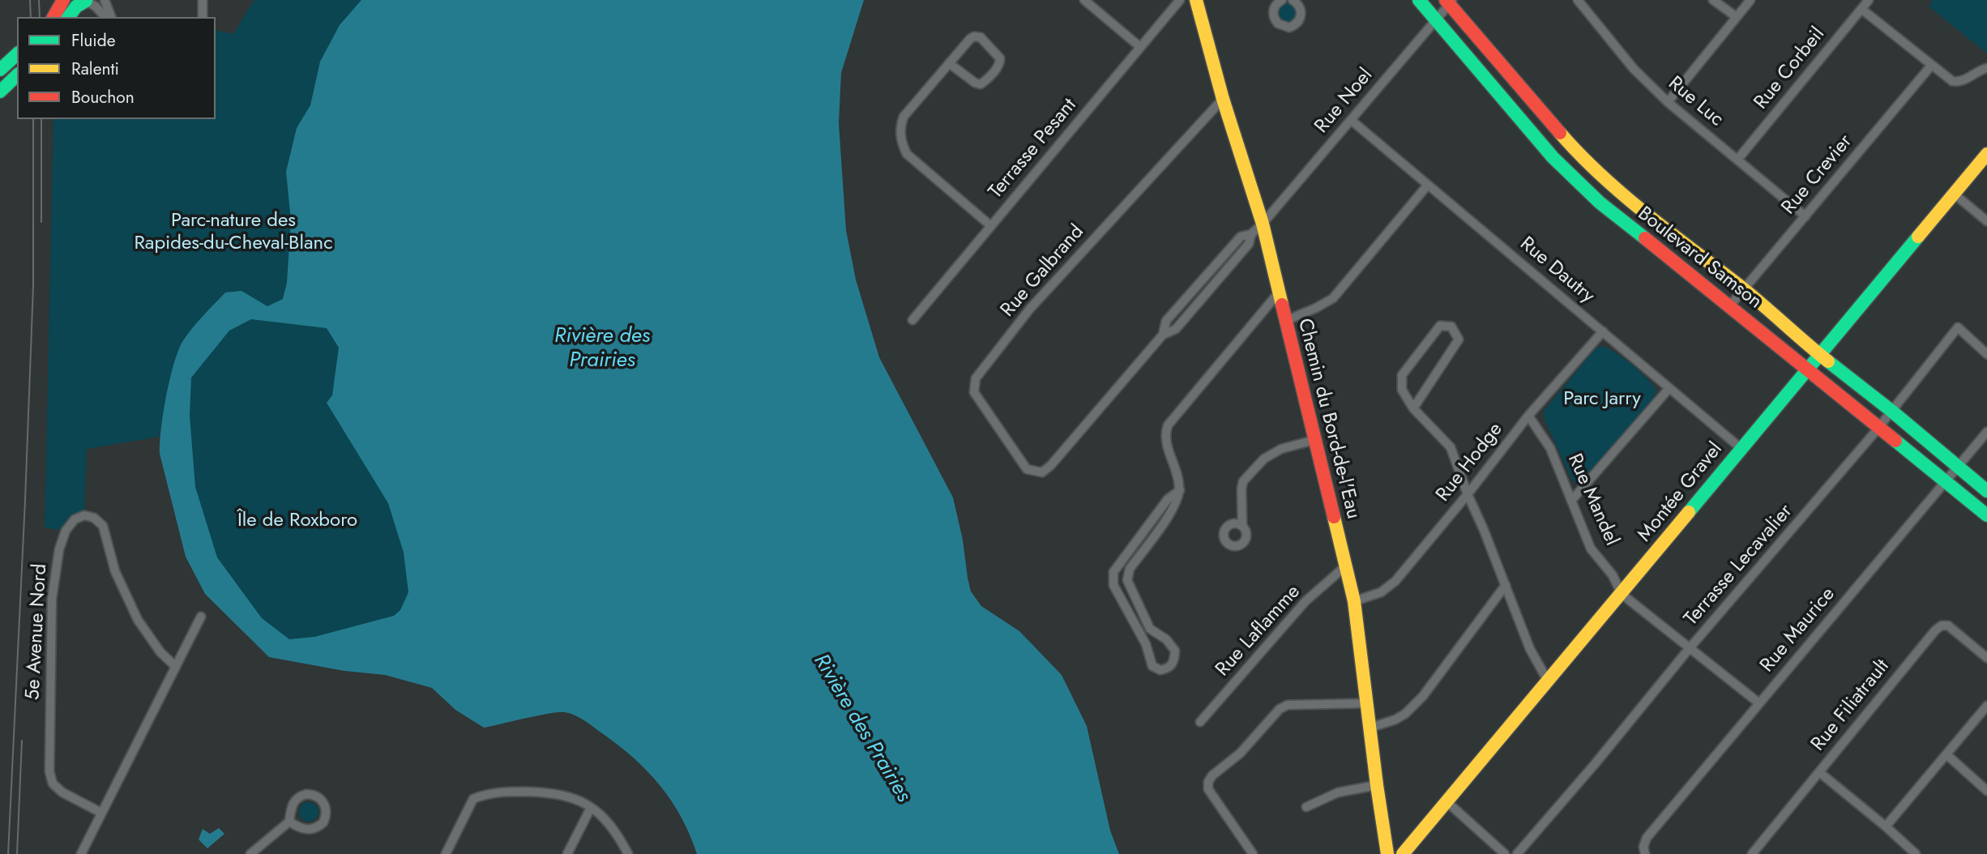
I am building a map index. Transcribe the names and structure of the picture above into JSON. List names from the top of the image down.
{
  "streets": {
    "street": [
      "Rue Corbeil",
      "Rue Noel",
      "Rue Luc",
      "Terrasse Pesant",
      "Rue Crevier",
      "Boulevard Samson",
      "Rue Dautry",
      "Rue Galbrand",
      "Chemin du Bord-de-l'Eau",
      "Rue Hodge",
      "Montée Gravel",
      "Rue Mandel",
      "Terrasse Lecavalier",
      "Rue Maurice",
      "Rue Laflamme",
      "5e Avenue Nord",
      "Rue Filiatrault"
    ]
  },
  "crossings": [
    ["Rue Corbeil", "Rue Luc"],
    ["Rue Noel", "Boulevard Samson"],
    ["Rue Noel", "Rue Dautry"],
    ["Rue Noel", "Rue Galbrand"],
    ["Rue Noel", "Chemin du Bord-de-l'Eau"],
    ["Rue Luc", "Rue Crevier"],
    ["Rue Crevier", "Boulevard Samson"],
    ["Boulevard Samson", "Montée Gravel"],
    ["Boulevard Samson", "Terrasse Lecavalier"],
    ["Boulevard Samson", "Rue Maurice"],
    ["Rue Dautry", "Rue Hodge"],
    ["Rue Dautry", "Montée Gravel"],
    ["Rue Galbrand", "Chemin du Bord-de-l'Eau"],
    ["Chemin du Bord-de-l'Eau", "Rue Hodge"],
    ["Chemin du Bord-de-l'Eau", "Rue Laflamme"],
    ["Rue Hodge", "Rue Mandel"],
    ["Montée Gravel", "Rue Mandel"],
    ["Rue Mandel", "Terrasse Lecavalier"],
    ["Rue Mandel", "Rue Maurice"]
  ],
  "water": ["Rivière des Prairies"],
  "parks": ["Parc-nature des Rapides-du-Cheval-Blanc", "Parc Jarry", "Île de Roxboro"],
  "legend": ["Fluide", "Ralenti", "Bouchon"]
}
